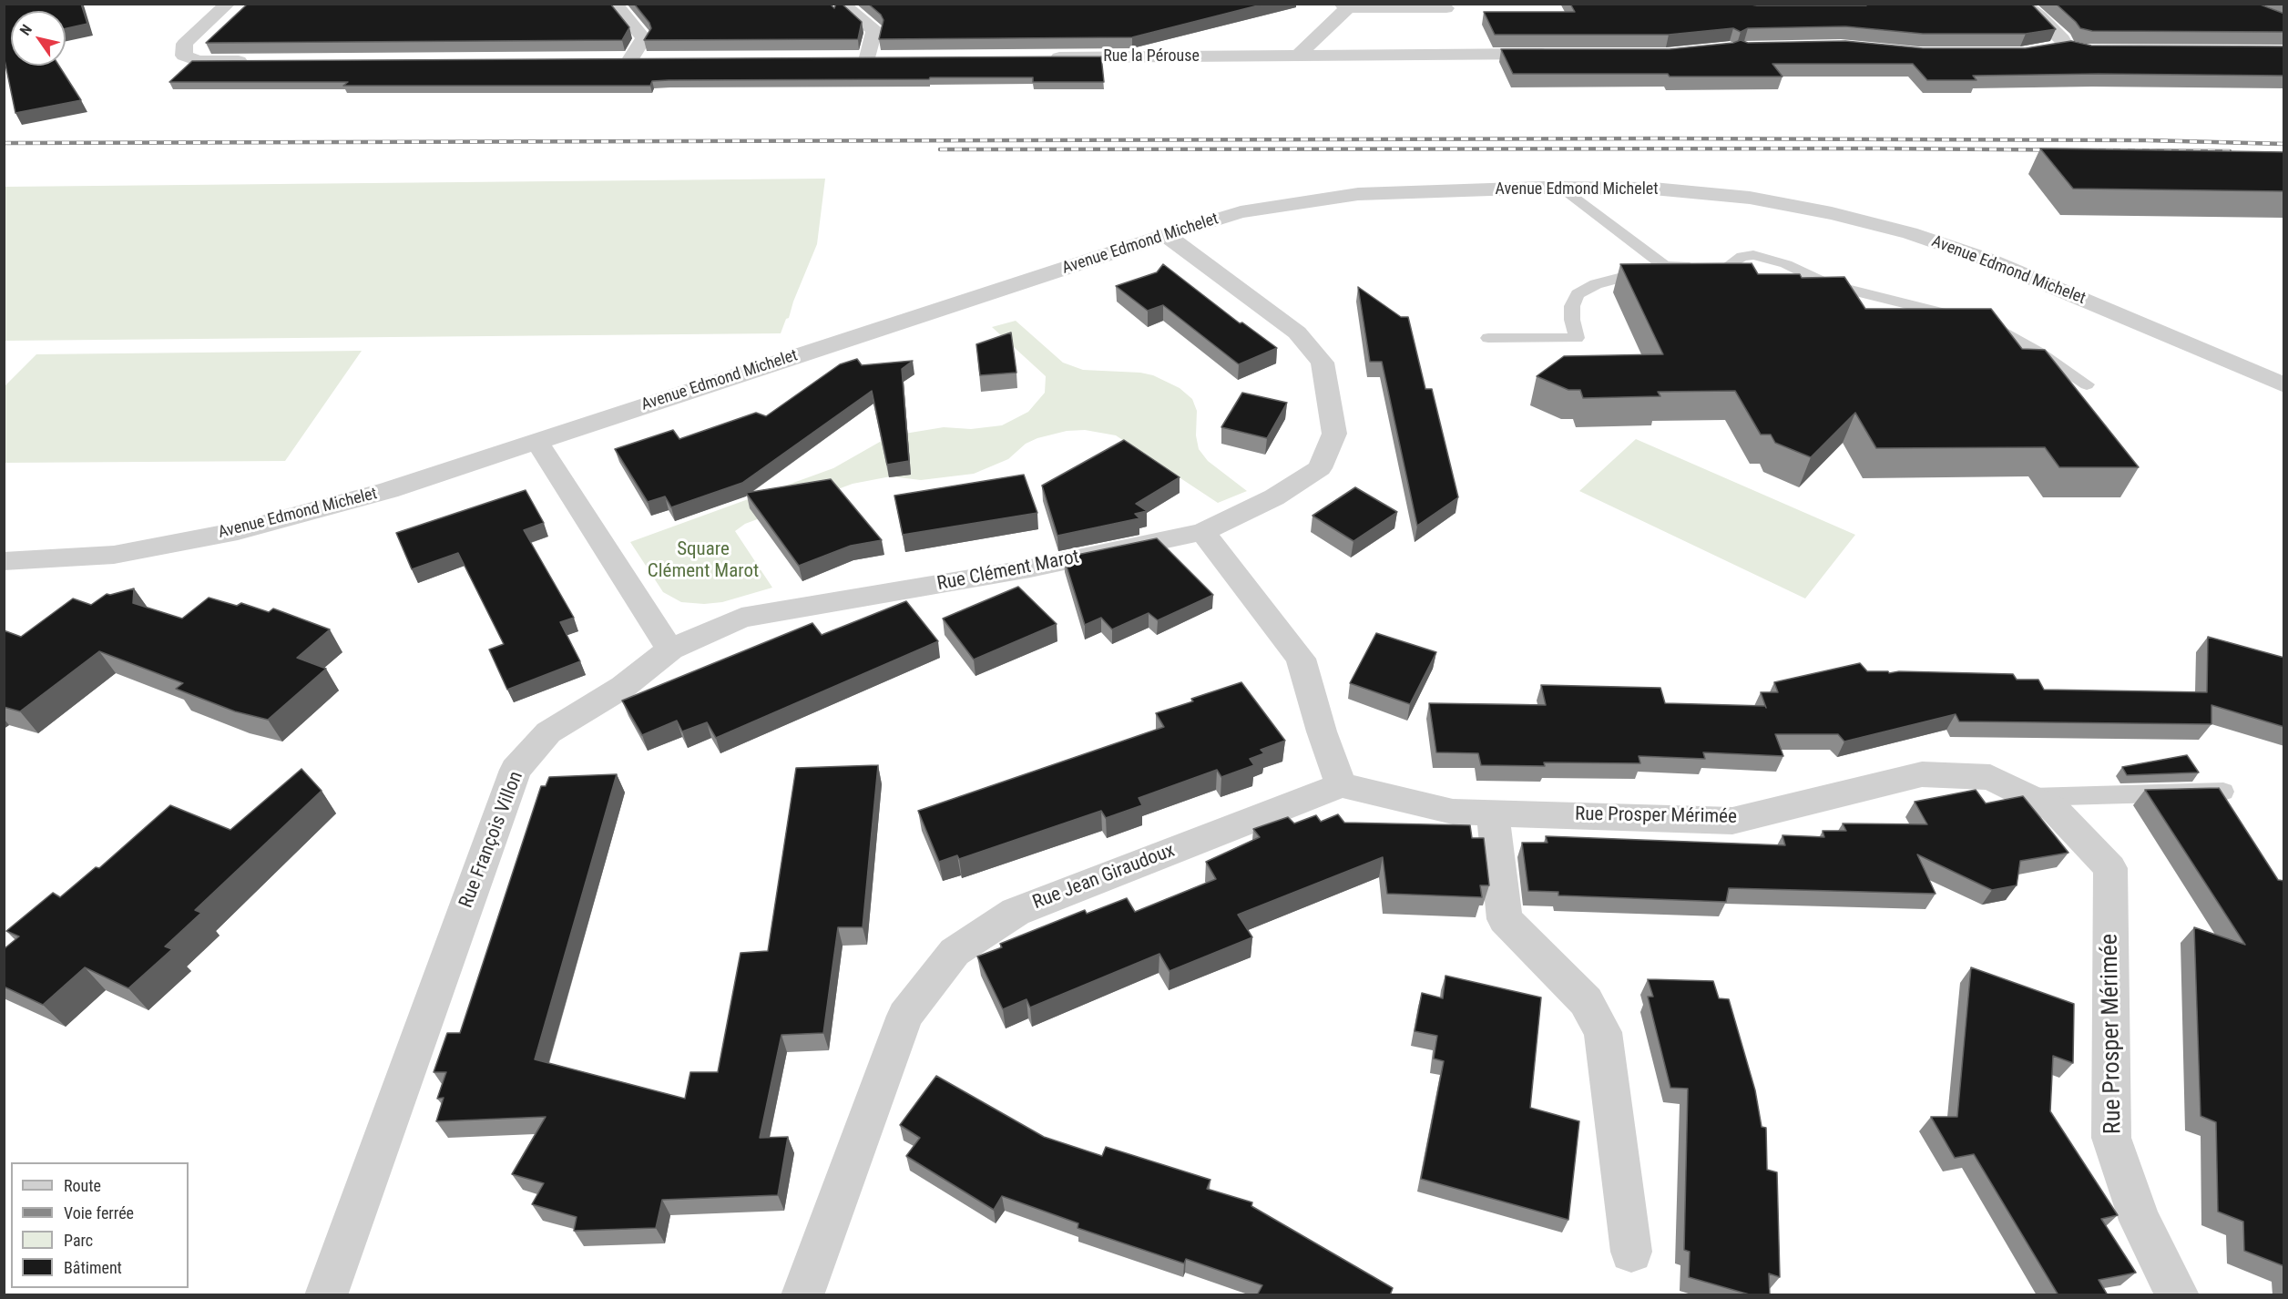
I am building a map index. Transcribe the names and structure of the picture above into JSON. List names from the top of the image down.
{
  "streets": {
    "street": [
      "Rue la Pérouse",
      "Avenue Edmond Michelet",
      "Rue Clément Marot",
      "Rue Prosper Mérimée",
      "Rue François Villon",
      "Rue Jean Giraudoux"
    ]
  },
  "crossings": [
    ["Avenue Edmond Michelet", "Rue Clément Marot"],
    ["Rue Clément Marot", "Rue François Villon"],
    ["Rue Prosper Mérimée", "Rue Jean Giraudoux"]
  ],
  "parks": ["Square Clément Marot"],
  "legend": [
    "Route",
    "Voie ferrée",
    "Parc",
    "Bâtiment"
  ],
  "north": "top left"
}
